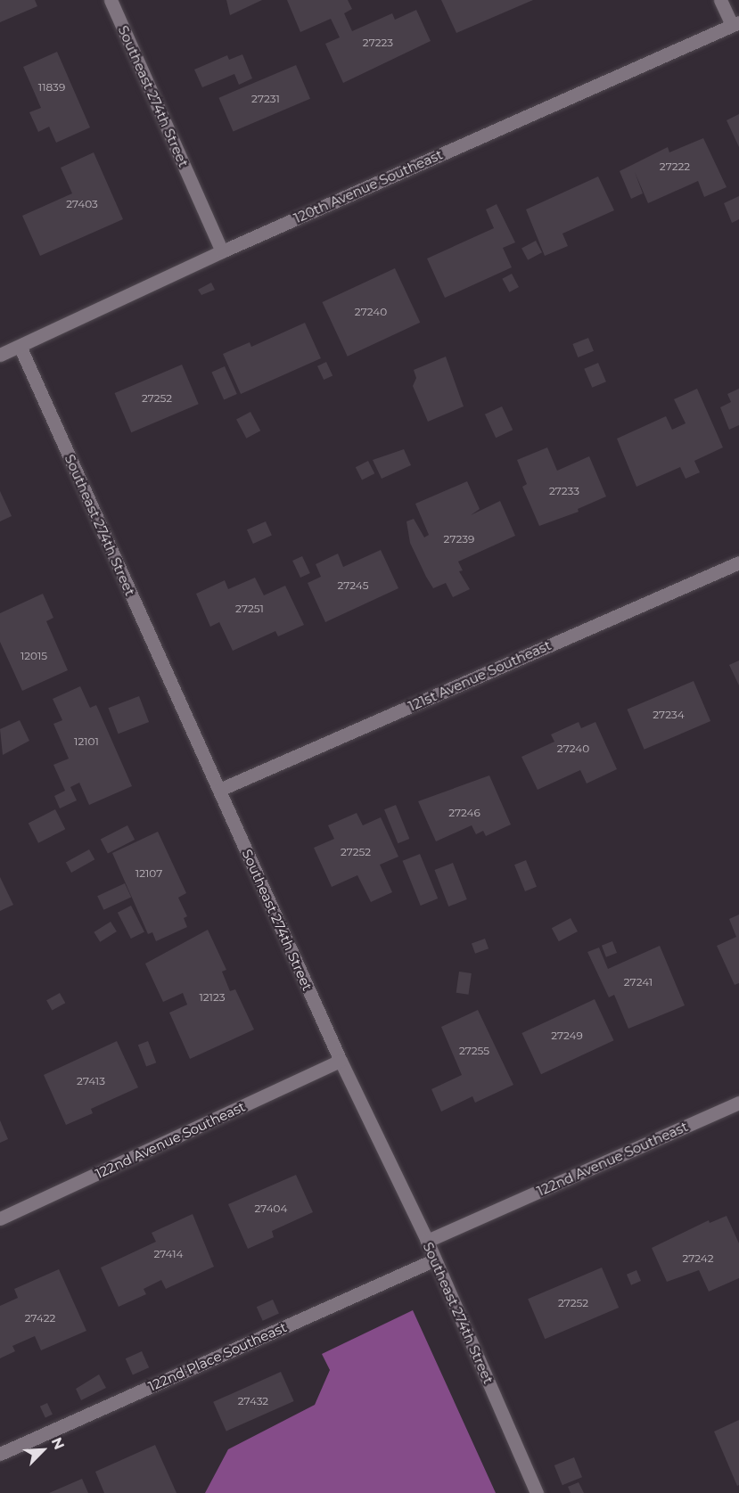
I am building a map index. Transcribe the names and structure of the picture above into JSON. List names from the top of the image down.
{
  "streets": {
    "street": [
      "Southeast 274th Street",
      "120th Avenue Southeast",
      "121st Avenue Southeast",
      "122nd Avenue Southeast",
      "122nd Place Southeast"
    ]
  },
  "crossings": [
    ["Southeast 274th Street", "120th Avenue Southeast"],
    ["Southeast 274th Street", "121st Avenue Southeast"],
    ["Southeast 274th Street", "122nd Avenue Southeast"],
    ["Southeast 274th Street", "122nd Place Southeast"]
  ],
  "house_numbers": [
    "27223",
    "11839",
    "27231",
    "27222",
    "27403",
    "27240",
    "27252",
    "27233",
    "27239",
    "27245",
    "27251",
    "12015",
    "27234",
    "12101",
    "27240",
    "27246",
    "27252",
    "12107",
    "27241",
    "12123",
    "27249",
    "27255",
    "27413",
    "27404",
    "27414",
    "27242",
    "27252",
    "27422",
    "27432"
  ],
  "north": "top right"
}
